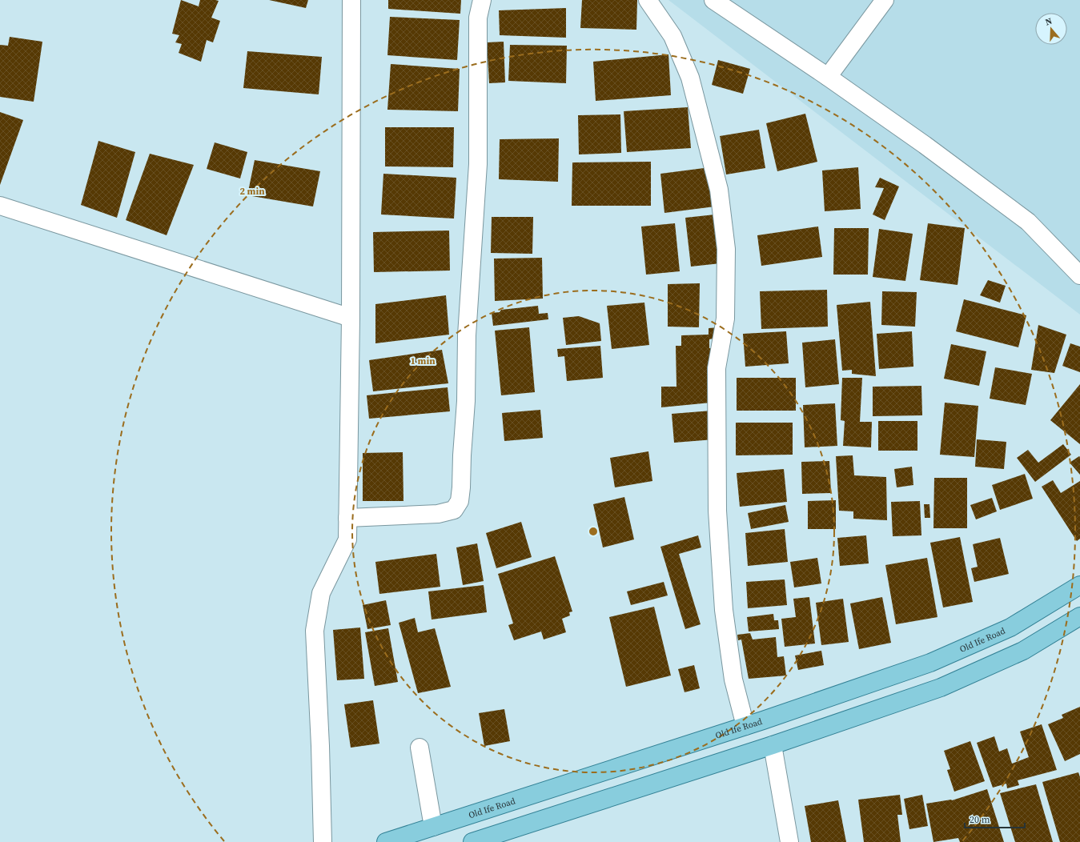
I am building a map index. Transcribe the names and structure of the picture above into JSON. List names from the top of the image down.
{
  "streets": {
    "main road": ["Old Ife Road"]
  },
  "scale_bar": "20 m",
  "north": "top",
  "rings": ["2 min", "1 min"]
}
